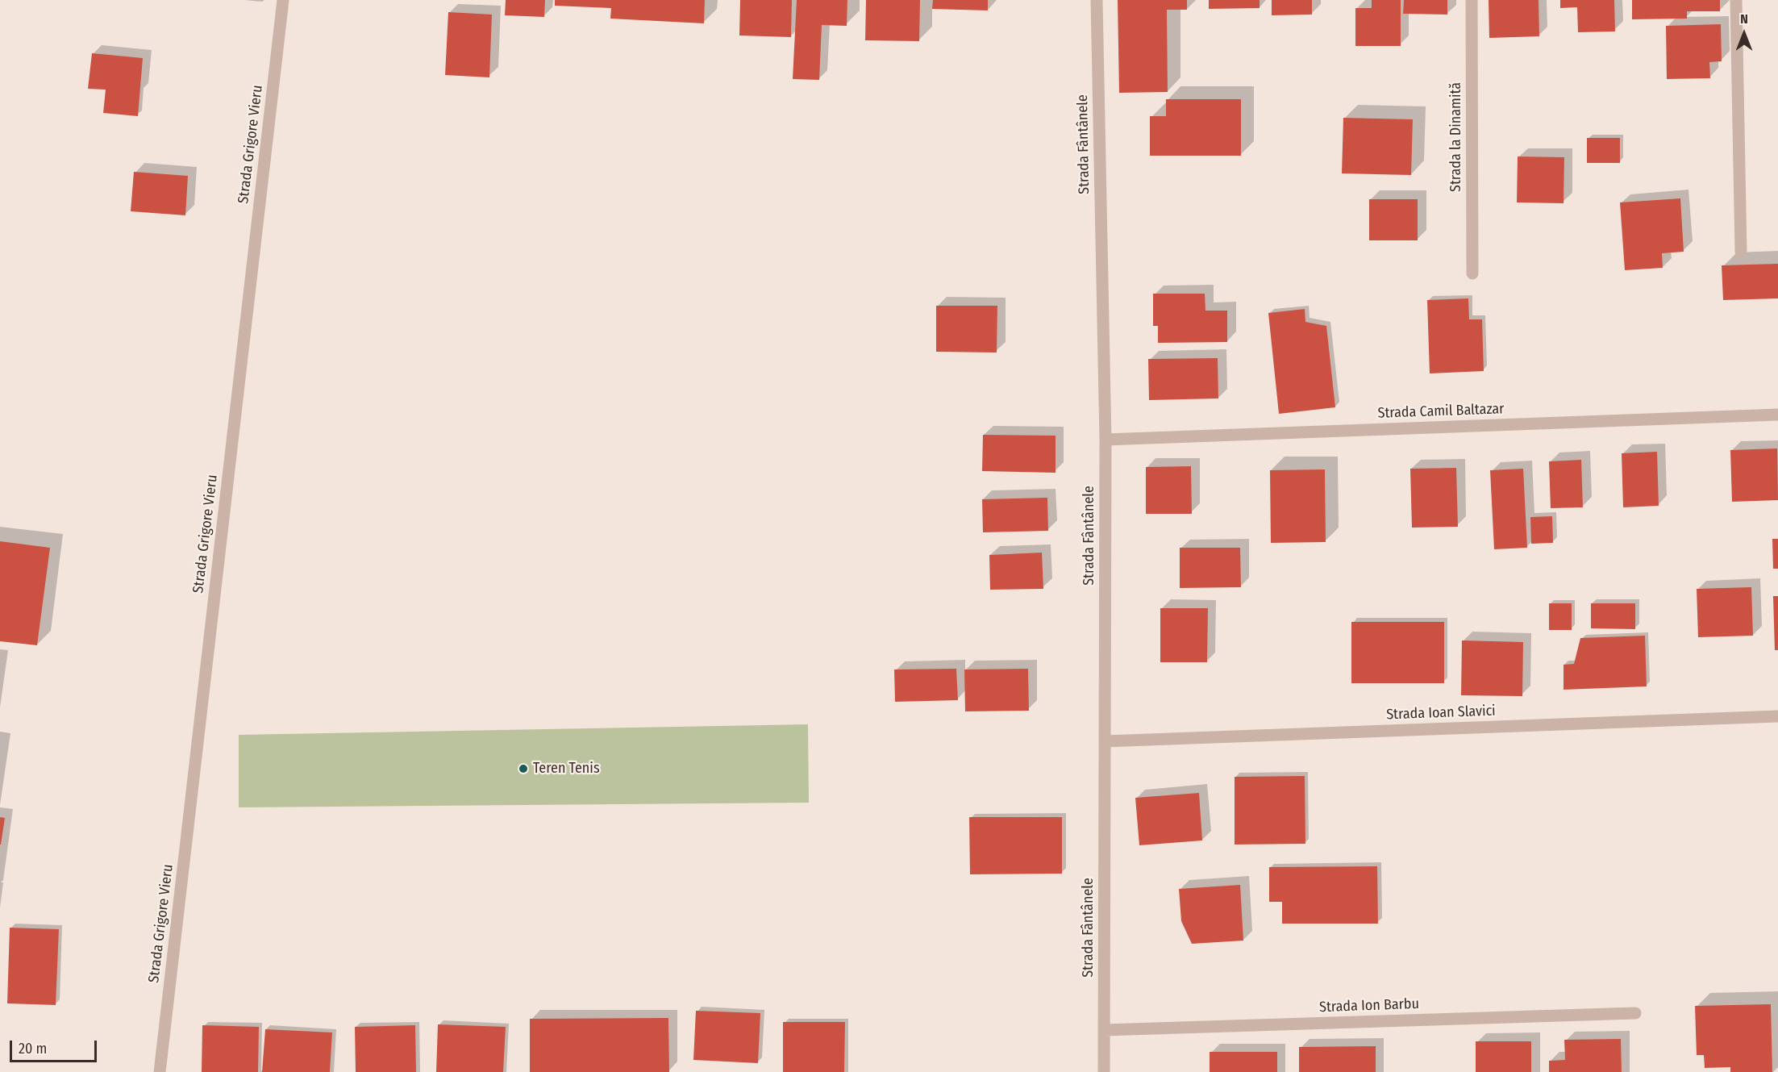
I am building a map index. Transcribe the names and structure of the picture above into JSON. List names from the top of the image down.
{
  "streets": {
    "street": [
      "Strada la Dinamită",
      "Strada Grigore Vieru",
      "Strada Fântânele",
      "Strada Camil Baltazar",
      "Strada Ioan Slavici",
      "Strada Ion Barbu"
    ]
  },
  "crossings": [
    ["Strada Fântânele", "Strada Camil Baltazar"],
    ["Strada Fântânele", "Strada Ioan Slavici"],
    ["Strada Fântânele", "Strada Ion Barbu"]
  ],
  "places": ["Teren Tenis"],
  "scale_bar": "20 m",
  "north": "top"
}
